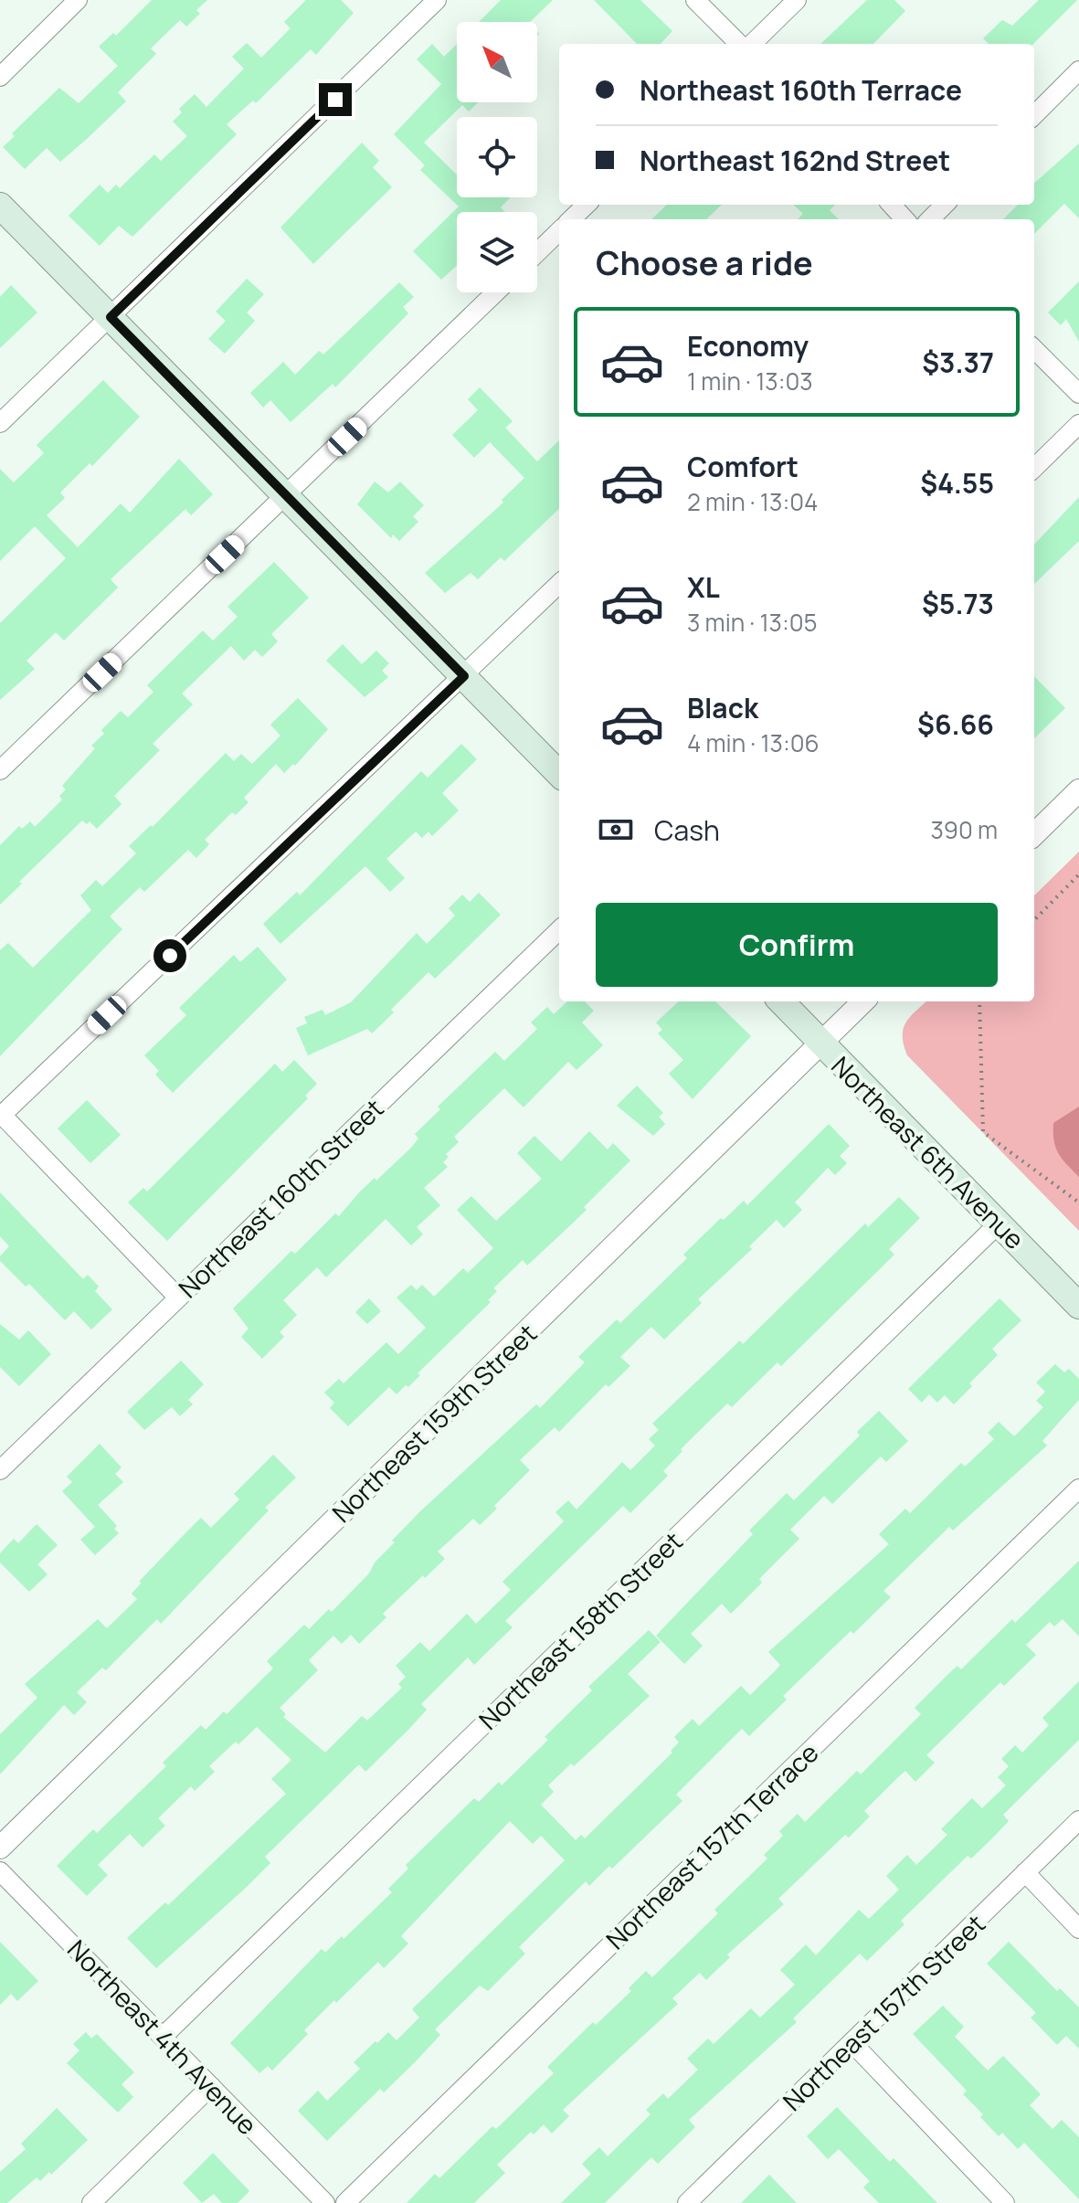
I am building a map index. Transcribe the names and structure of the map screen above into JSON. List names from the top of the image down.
{
  "streets": {
    "main road": ["Northeast 6th Avenue"],
    "street": [
      "Northeast 160th Street",
      "Northeast 159th Street",
      "Northeast 158th Street",
      "Northeast 157th Terrace",
      "Northeast 157th Street",
      "Northeast 4th Avenue"
    ]
  },
  "crossings": [
    ["Northeast 6th Avenue", "Northeast 159th Street"],
    ["Northeast 6th Avenue", "Northeast 158th Street"],
    ["Northeast 158th Street", "Northeast 4th Avenue"]
  ],
  "north": "top left",
  "page": {
    "banner": ["Northeast 160th Terrace", "Northeast 162nd Street"],
    "heading": "Choose a ride",
    "list": [
      {
        "name": "Economy",
        "note": "1 min · 13:03",
        "value": "$3.37"
      },
      {
        "name": "Comfort",
        "note": "2 min · 13:04",
        "value": "$4.55"
      },
      {
        "name": "XL",
        "note": "3 min · 13:05",
        "value": "$5.73"
      },
      {
        "name": "Black",
        "note": "4 min · 13:06",
        "value": "$6.66"
      }
    ],
    "pay": ["Cash", "390 m"],
    "buttons": "Confirm"
  }
}
